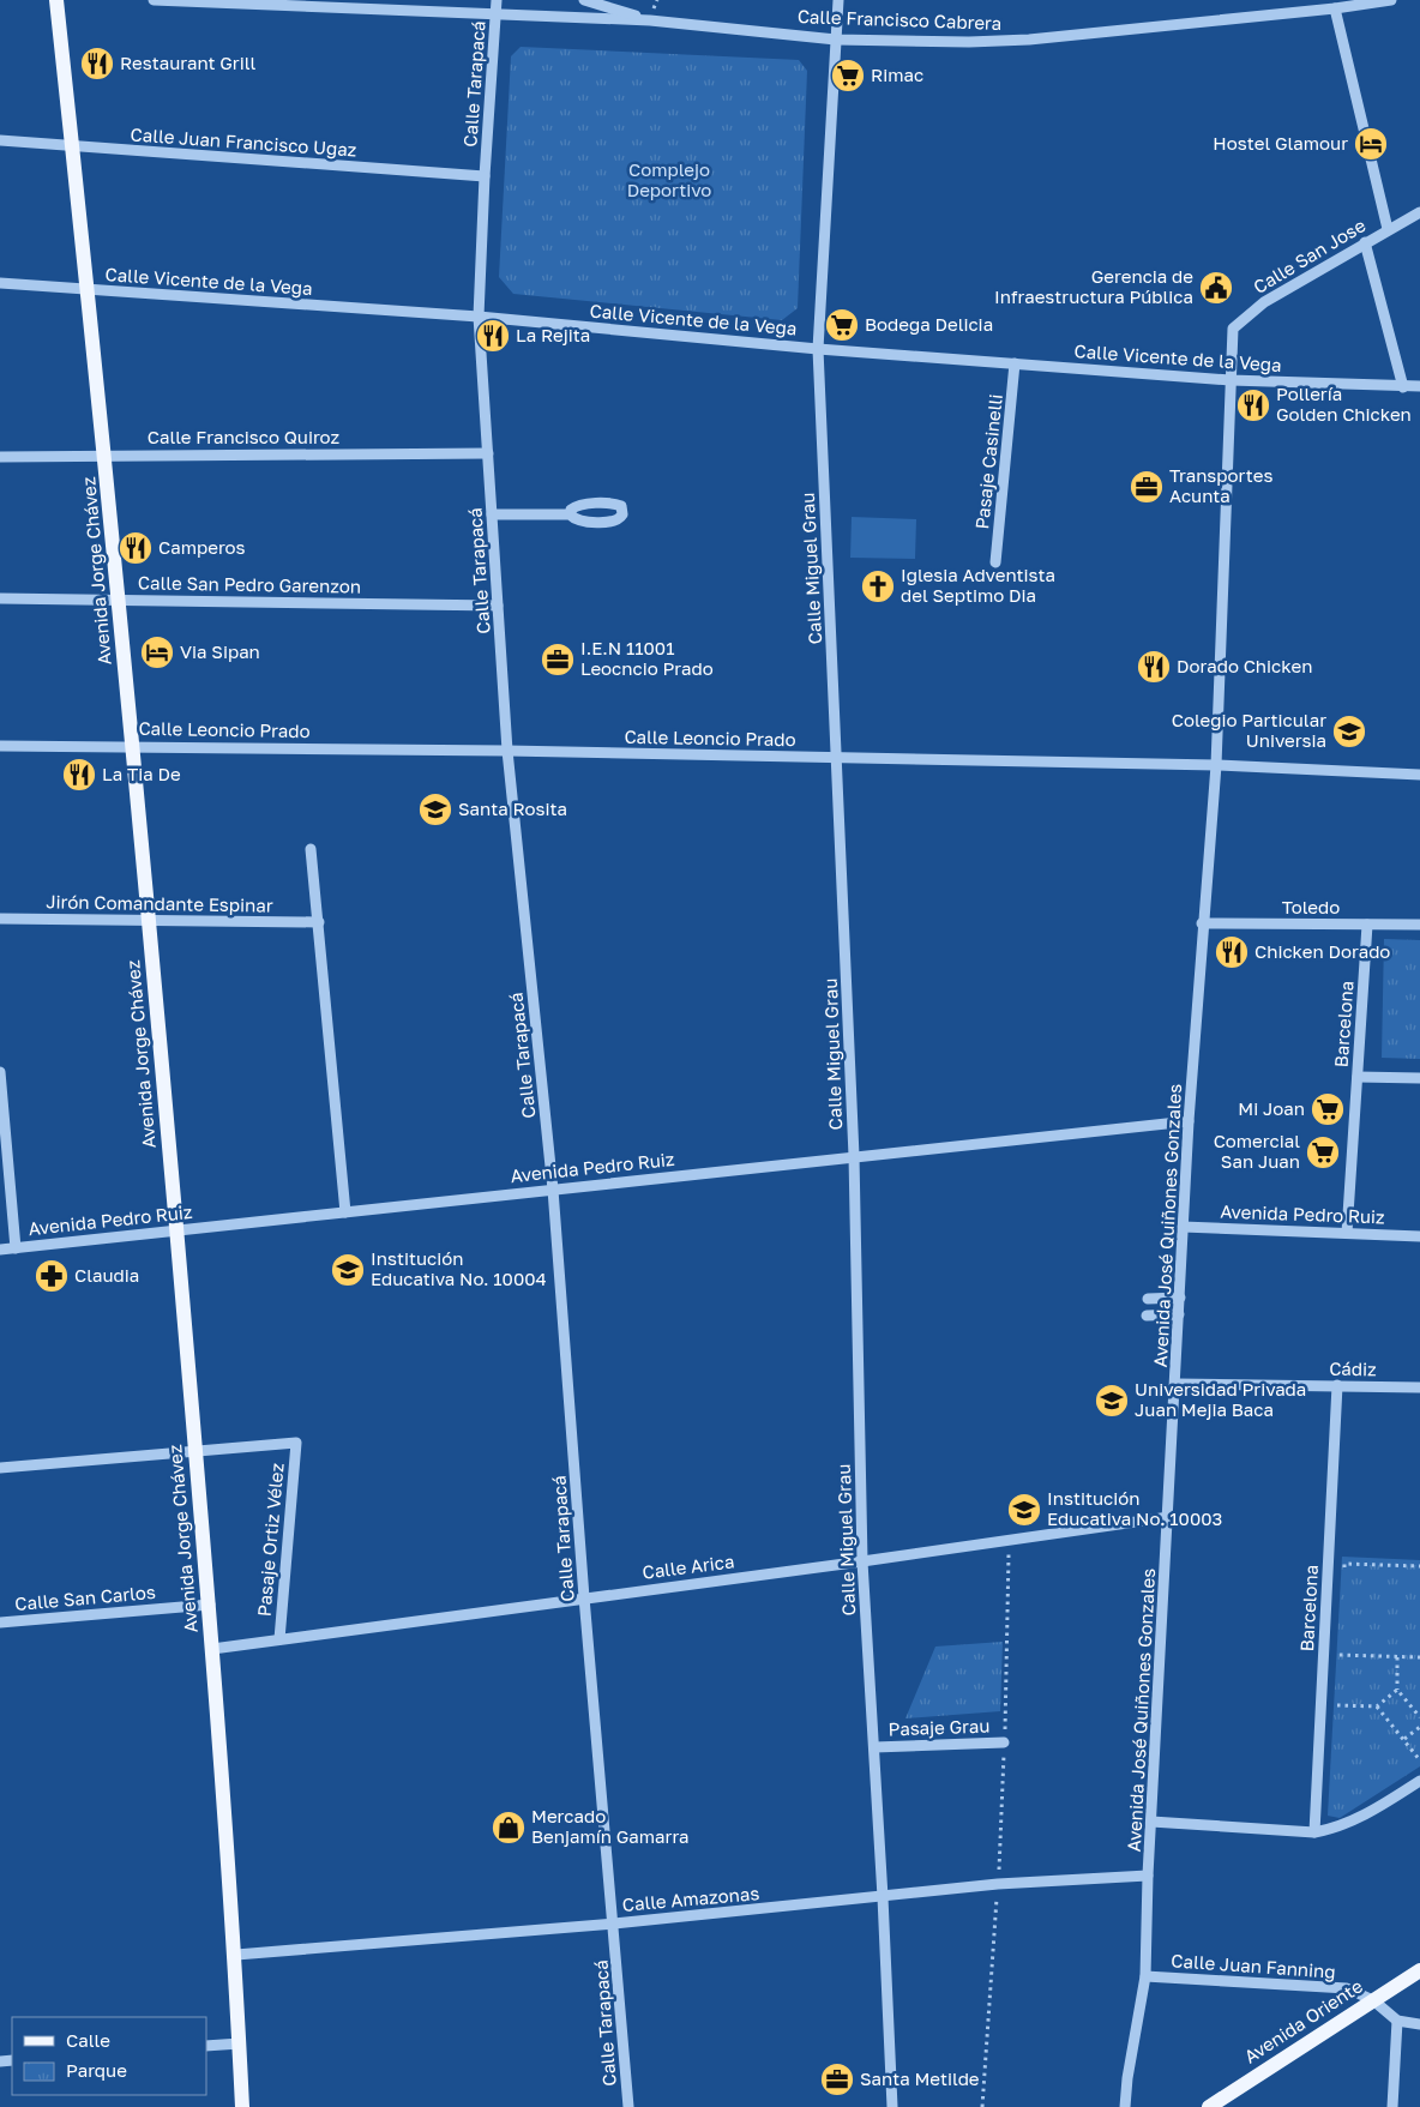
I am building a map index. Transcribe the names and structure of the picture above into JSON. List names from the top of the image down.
{
  "streets": {
    "main road": ["Avenida Jorge Chávez", "Avenida Oriente"],
    "street": [
      "Calle Francisco Cabrera",
      "Calle Tarapacá",
      "Calle Juan Francisco Ugaz",
      "Calle San Jose",
      "Calle Vicente de la Vega",
      "Calle Francisco Quiroz",
      "Pasaje Casinelli",
      "Calle Miguel Grau",
      "Calle San Pedro Garenzon",
      "Calle Leoncio Prado",
      "Jirón Comandante Espinar",
      "Toledo",
      "Barcelona",
      "Avenida Pedro Ruiz",
      "Avenida José Quiñones Gonzales",
      "Cádiz",
      "Pasaje Ortiz Vélez",
      "Calle Arica",
      "Calle San Carlos",
      "Pasaje Grau",
      "Calle Amazonas",
      "Calle Juan Fanning"
    ]
  },
  "crossings": [
    ["Calle Francisco Cabrera", "Calle Tarapacá"],
    ["Calle Francisco Cabrera", "Calle Miguel Grau"],
    ["Calle Tarapacá", "Calle Juan Francisco Ugaz"],
    ["Calle Tarapacá", "Calle Vicente de la Vega"],
    ["Calle Tarapacá", "Calle Francisco Quiroz"],
    ["Calle Tarapacá", "Calle San Pedro Garenzon"],
    ["Calle Tarapacá", "Calle Leoncio Prado"],
    ["Calle Tarapacá", "Avenida Pedro Ruiz"],
    ["Calle Tarapacá", "Calle Arica"],
    ["Calle Tarapacá", "Calle Amazonas"],
    ["Calle Juan Francisco Ugaz", "Avenida Jorge Chávez"],
    ["Calle San Jose", "Calle Vicente de la Vega"],
    ["Calle San Jose", "Avenida José Quiñones Gonzales"],
    ["Calle Vicente de la Vega", "Pasaje Casinelli"],
    ["Calle Vicente de la Vega", "Calle Miguel Grau"],
    ["Calle Vicente de la Vega", "Avenida Jorge Chávez"],
    ["Calle Vicente de la Vega", "Avenida José Quiñones Gonzales"],
    ["Calle Francisco Quiroz", "Avenida Jorge Chávez"],
    ["Calle Miguel Grau", "Calle Leoncio Prado"],
    ["Calle Miguel Grau", "Avenida Pedro Ruiz"],
    ["Calle Miguel Grau", "Calle Arica"],
    ["Calle Miguel Grau", "Pasaje Grau"],
    ["Calle Miguel Grau", "Calle Amazonas"],
    ["Avenida Jorge Chávez", "Calle San Pedro Garenzon"],
    ["Avenida Jorge Chávez", "Calle Leoncio Prado"],
    ["Avenida Jorge Chávez", "Jirón Comandante Espinar"],
    ["Avenida Jorge Chávez", "Avenida Pedro Ruiz"],
    ["Avenida Jorge Chávez", "Pasaje Ortiz Vélez"],
    ["Avenida Jorge Chávez", "Calle Arica"],
    ["Avenida Jorge Chávez", "Calle San Carlos"],
    ["Avenida Jorge Chávez", "Calle Amazonas"],
    ["Calle Leoncio Prado", "Avenida José Quiñones Gonzales"],
    ["Toledo", "Barcelona"],
    ["Toledo", "Avenida José Quiñones Gonzales"],
    ["Barcelona", "Avenida Pedro Ruiz"],
    ["Barcelona", "Cádiz"],
    ["Avenida Pedro Ruiz", "Avenida José Quiñones Gonzales"],
    ["Avenida José Quiñones Gonzales", "Cádiz"],
    ["Avenida José Quiñones Gonzales", "Calle Arica"],
    ["Avenida José Quiñones Gonzales", "Calle Amazonas"],
    ["Avenida José Quiñones Gonzales", "Calle Juan Fanning"],
    ["Pasaje Ortiz Vélez", "Calle Arica"],
    ["Calle Juan Fanning", "Avenida Oriente"]
  ],
  "parks": ["Complejo Deportivo"],
  "places": {
    "restaurant": [
      "Restaurant Grill",
      "La Rejita",
      "Pollería Golden Chicken",
      "Camperos",
      "Dorado Chicken",
      "La Tia De",
      "Chicken Dorado"
    ],
    "supermarket": [
      "Rimac",
      "Bodega Delicia",
      "Mi Joan",
      "Comercial San Juan"
    ],
    "hotel": ["Hostel Glamour", "Via Sipan"],
    "public building": ["Gerencia de Infraestructura Pública"],
    "office": ["Transportes Acunta", "I.E.N 11001 Leocncio Prado", "Santa Metilde"],
    "church": ["Iglesia Adventista del Septimo Dia"],
    "school or university": [
      "Colegio Particular Universia",
      "Santa Rosita",
      "Institución Educativa No. 10004",
      "Universidad Privada Juan Mejia Baca",
      "Institución Educativa No. 10003"
    ],
    "pharmacy": ["Claudia"],
    "shop": ["Mercado Benjamín Gamarra"]
  },
  "legend": ["Calle", "Parque"]
}
